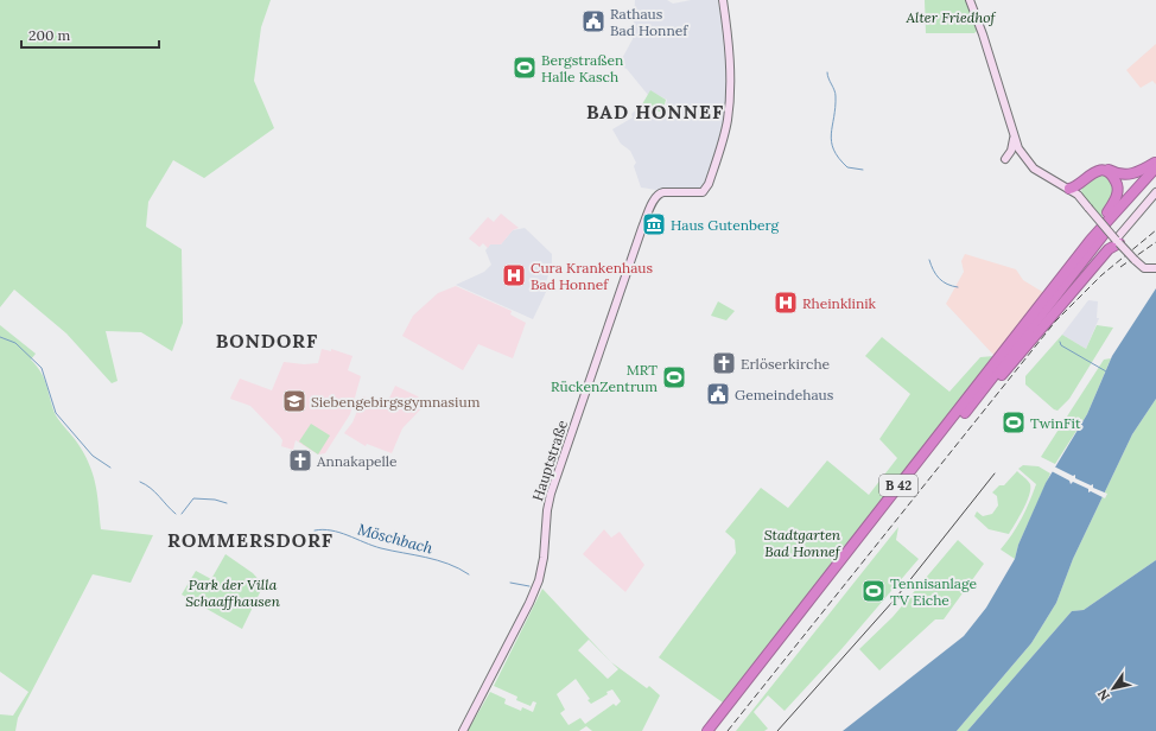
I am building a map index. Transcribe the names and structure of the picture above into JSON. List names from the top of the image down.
{
  "streets": {
    "highway": ["B 42"],
    "main road": ["Hauptstraße"]
  },
  "districts": ["BAD HONNEF", "BONDORF", "ROMMERSDORF"],
  "water": ["Möschbach"],
  "parks": ["Alter Friedhof", "Stadtgarten Bad Honnef", "Park der Villa Schaaffhausen"],
  "places": {
    "public building": ["Rathaus Bad Honnef", "Gemeindehaus"],
    "sports": [
      "Bergstraßen Halle Kasch",
      "MRT RückenZentrum",
      "TwinFit",
      "Tennisanlage TV Eiche"
    ],
    "museum": ["Haus Gutenberg"],
    "hospital": ["Cura Krankenhaus Bad Honnef", "Rheinklinik"],
    "church": ["Erlöserkirche", "Annakapelle"],
    "school or university": ["Siebengebirgsgymnasium"]
  },
  "scale_bar": "200 m",
  "north": "bottom left"
}
